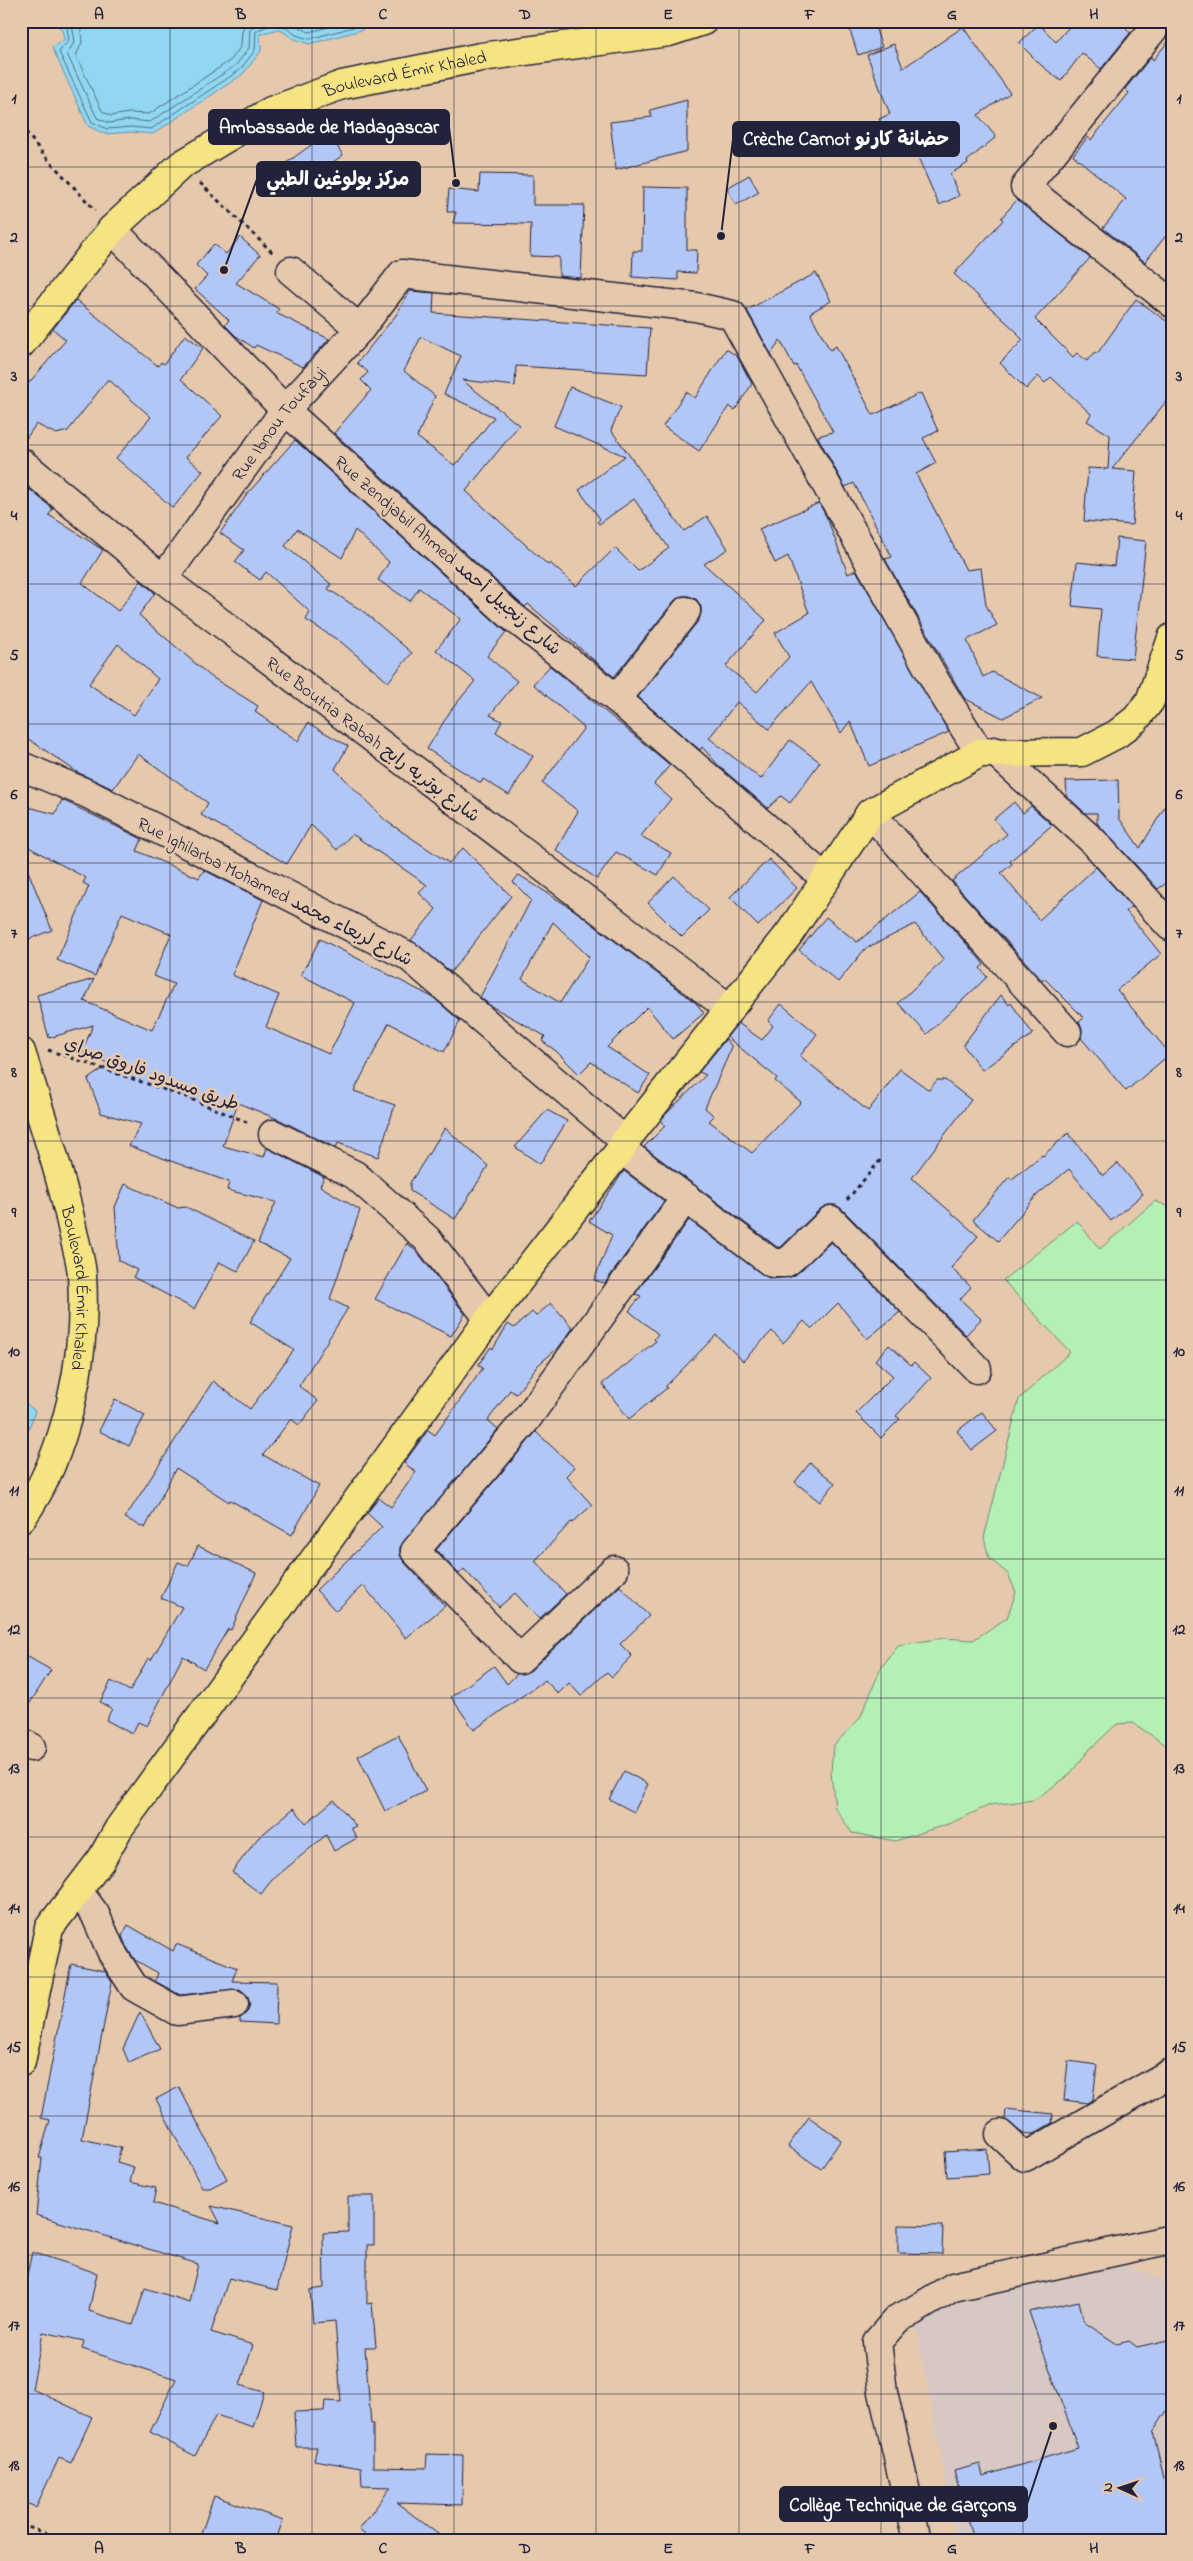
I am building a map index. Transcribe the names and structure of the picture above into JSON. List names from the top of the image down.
{
  "streets": {
    "main road": ["Boulevard Émir Khaled"],
    "street": [
      "Rue Ibnou Toufayi",
      "Rue Zendjabil Ahmed شارع زنجبيل أحمد",
      "Rue Boutria Rabah شارع بوتريه رابح",
      "Rue Ighilarba Mohamed شارع لربعاء محمد"
    ],
    "path": ["طريق مسدود فاروق صراي"]
  },
  "crossings": [
    ["Boulevard Émir Khaled", "Rue Zendjabil Ahmed شارع زنجبيل أحمد"],
    ["Boulevard Émir Khaled", "طريق مسدود فاروق صراي"],
    ["Rue Ibnou Toufayi", "Rue Zendjabil Ahmed شارع زنجبيل أحمد"],
    ["Rue Ibnou Toufayi", "Rue Boutria Rabah شارع بوتريه رابح"]
  ],
  "places": [
    "Ambassade de Madagascar",
    "Crèche Carnot حضانة كارنو",
    "مركز بولوغين الطبي",
    "Collège Technique de Garçons"
  ],
  "north": "left",
  "grid": {
    "columns": [
      "A",
      "B",
      "C",
      "D",
      "E",
      "F",
      "G",
      "H"
    ],
    "rows": [
      "1",
      "2",
      "3",
      "4",
      "5",
      "6",
      "7",
      "8",
      "9",
      "10",
      "11",
      "12",
      "13",
      "14",
      "15",
      "16",
      "17",
      "18"
    ]
  }
}
